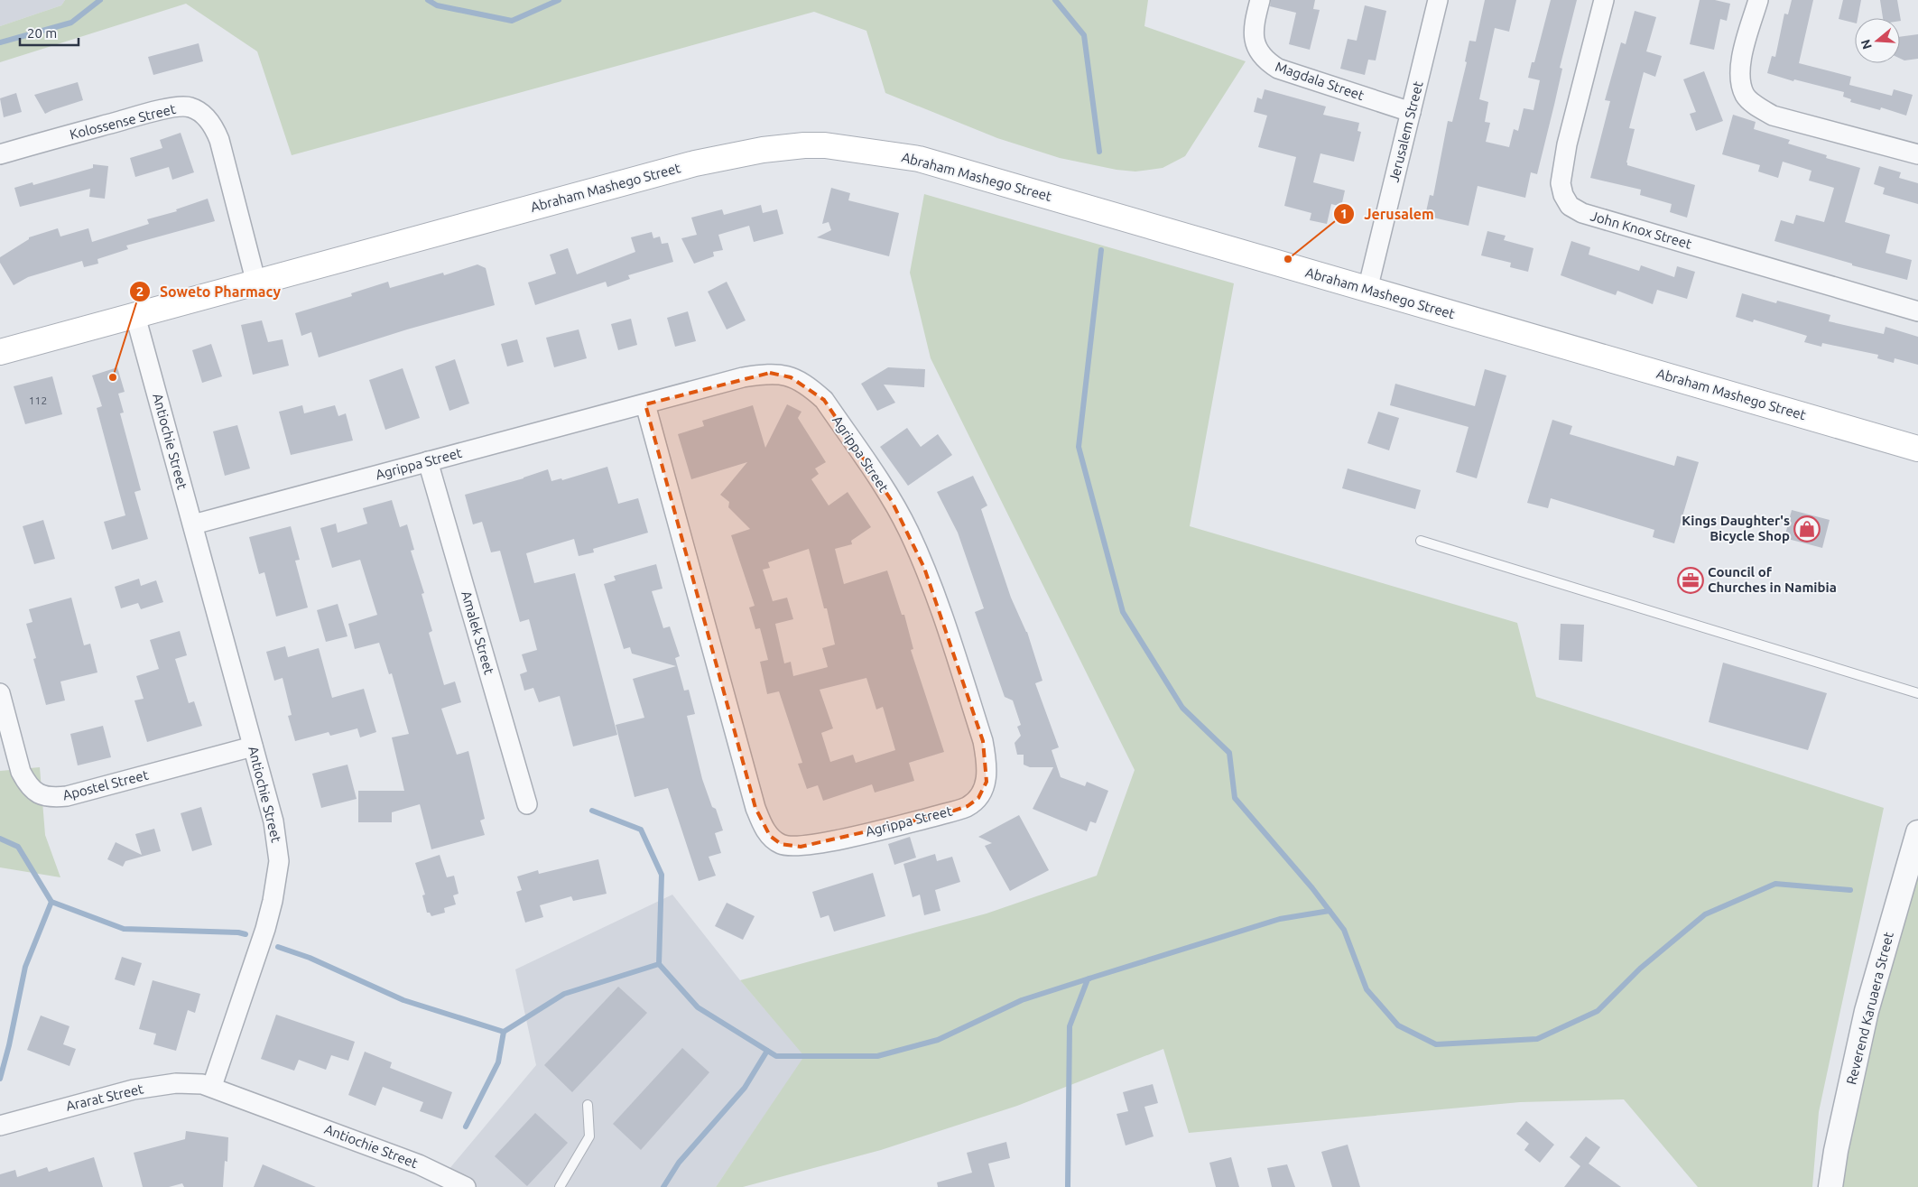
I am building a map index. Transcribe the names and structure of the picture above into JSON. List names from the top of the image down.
{
  "streets": {
    "main road": ["Abraham Mashego Street"],
    "street": [
      "Magdala Street",
      "Kolossense Street",
      "Jerusalem Street",
      "John Knox Street",
      "Antiochie Street",
      "Agrippa Street",
      "Amalek Street",
      "Apostel Street",
      "Reverend Karuaera Street",
      "Ararat Street"
    ]
  },
  "crossings": [
    ["Magdala Street", "Jerusalem Street"],
    ["Kolossense Street", "Abraham Mashego Street"],
    ["Jerusalem Street", "Abraham Mashego Street"],
    ["Abraham Mashego Street", "Antiochie Street"],
    ["Antiochie Street", "Agrippa Street"],
    ["Antiochie Street", "Apostel Street"],
    ["Antiochie Street", "Ararat Street"],
    ["Agrippa Street", "Amalek Street"]
  ],
  "places": {
    "other": ["Jerusalem", "Soweto Pharmacy"],
    "shop": ["Kings Daughter's Bicycle Shop"],
    "office": ["Council of Churches in Namibia"]
  },
  "house_numbers": ["112"],
  "scale_bar": "20 m",
  "north": "left"
}
